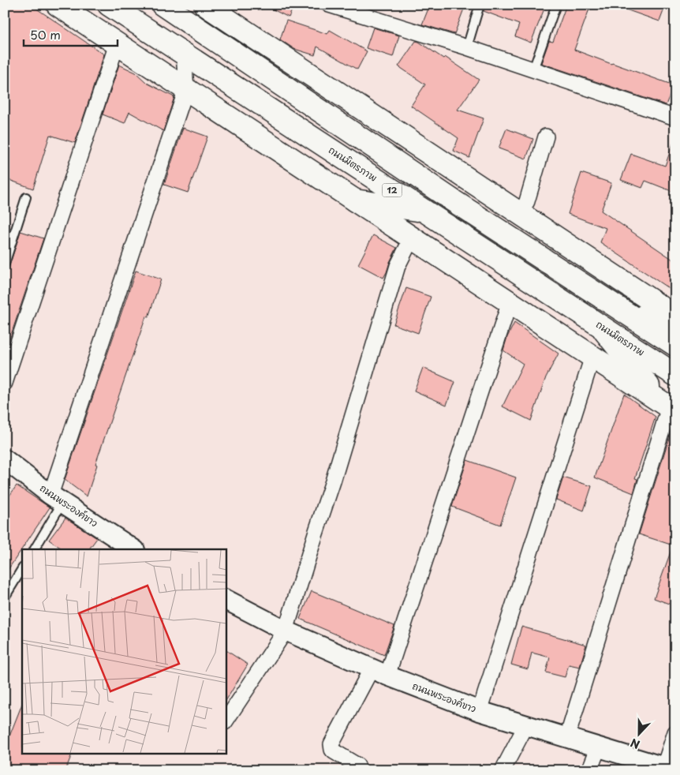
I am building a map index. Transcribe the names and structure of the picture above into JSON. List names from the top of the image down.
{
  "streets": {
    "main road": ["ถนนมิตรภาพ", "12"],
    "street": ["ถนนพระองค์ขาว"]
  },
  "scale_bar": "50 m",
  "north": "bottom"
}
